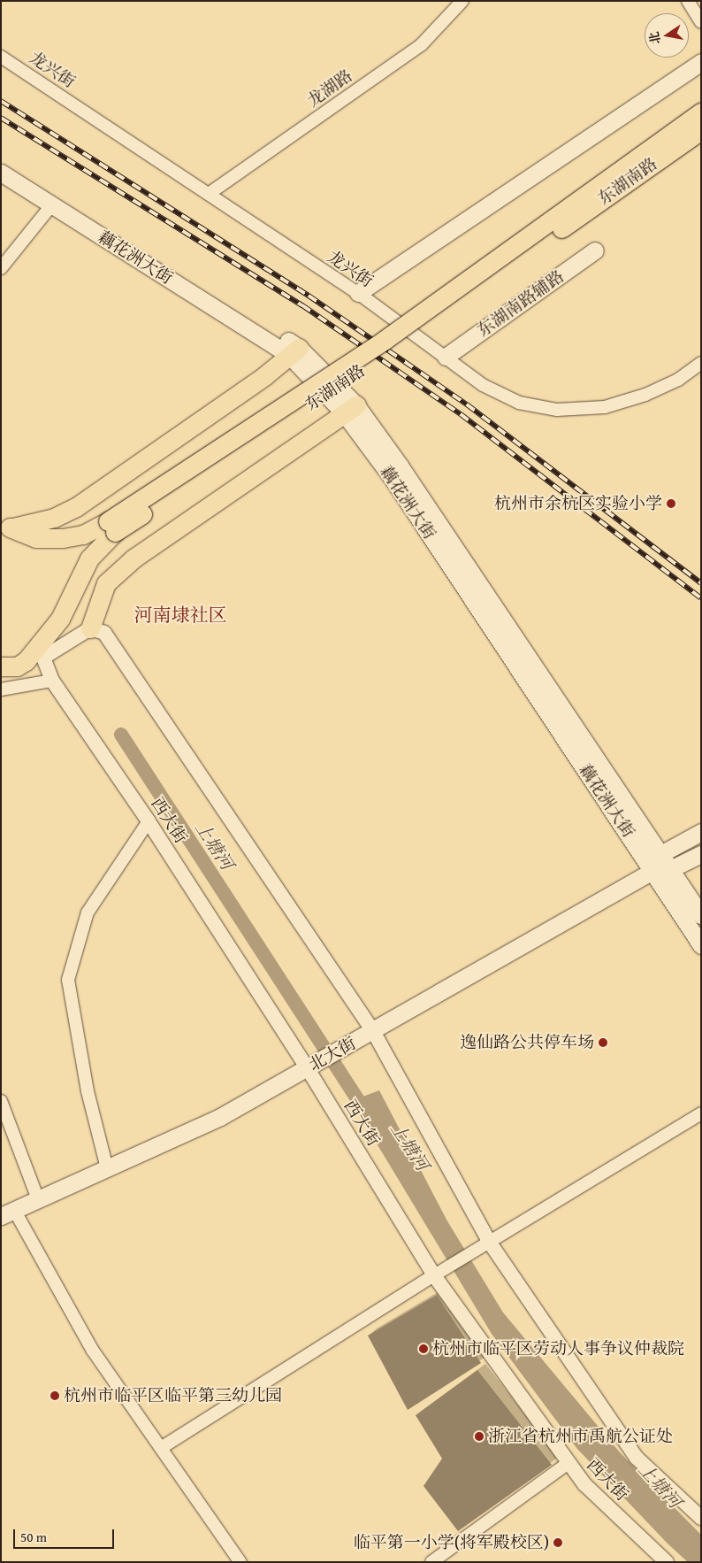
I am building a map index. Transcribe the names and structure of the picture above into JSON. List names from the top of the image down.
{
  "streets": {
    "main road": [
      "东湖南路",
      "藕花洲大街",
      "东湖南路辅路",
      "北大街"
    ],
    "street": ["龙兴街", "龙湖路", "西大街"]
  },
  "crossings": [
    ["龙兴街", "龙湖路"],
    ["龙兴街", "东湖南路辅路"],
    ["东湖南路", "西大街"],
    ["藕花洲大街", "北大街"],
    ["西大街", "北大街"]
  ],
  "districts": ["河南埭社区"],
  "water": ["上塘河"],
  "places": [
    "杭州市余杭区实验小学",
    "逸仙路公共停车场",
    "杭州市临平区劳动人事争议仲裁院",
    "杭州市临平区临平第三幼儿园",
    "浙江省杭州市禹航公证处",
    "临平第一小学(将军殿校区)"
  ],
  "scale_bar": "50 m",
  "north": "left"
}
